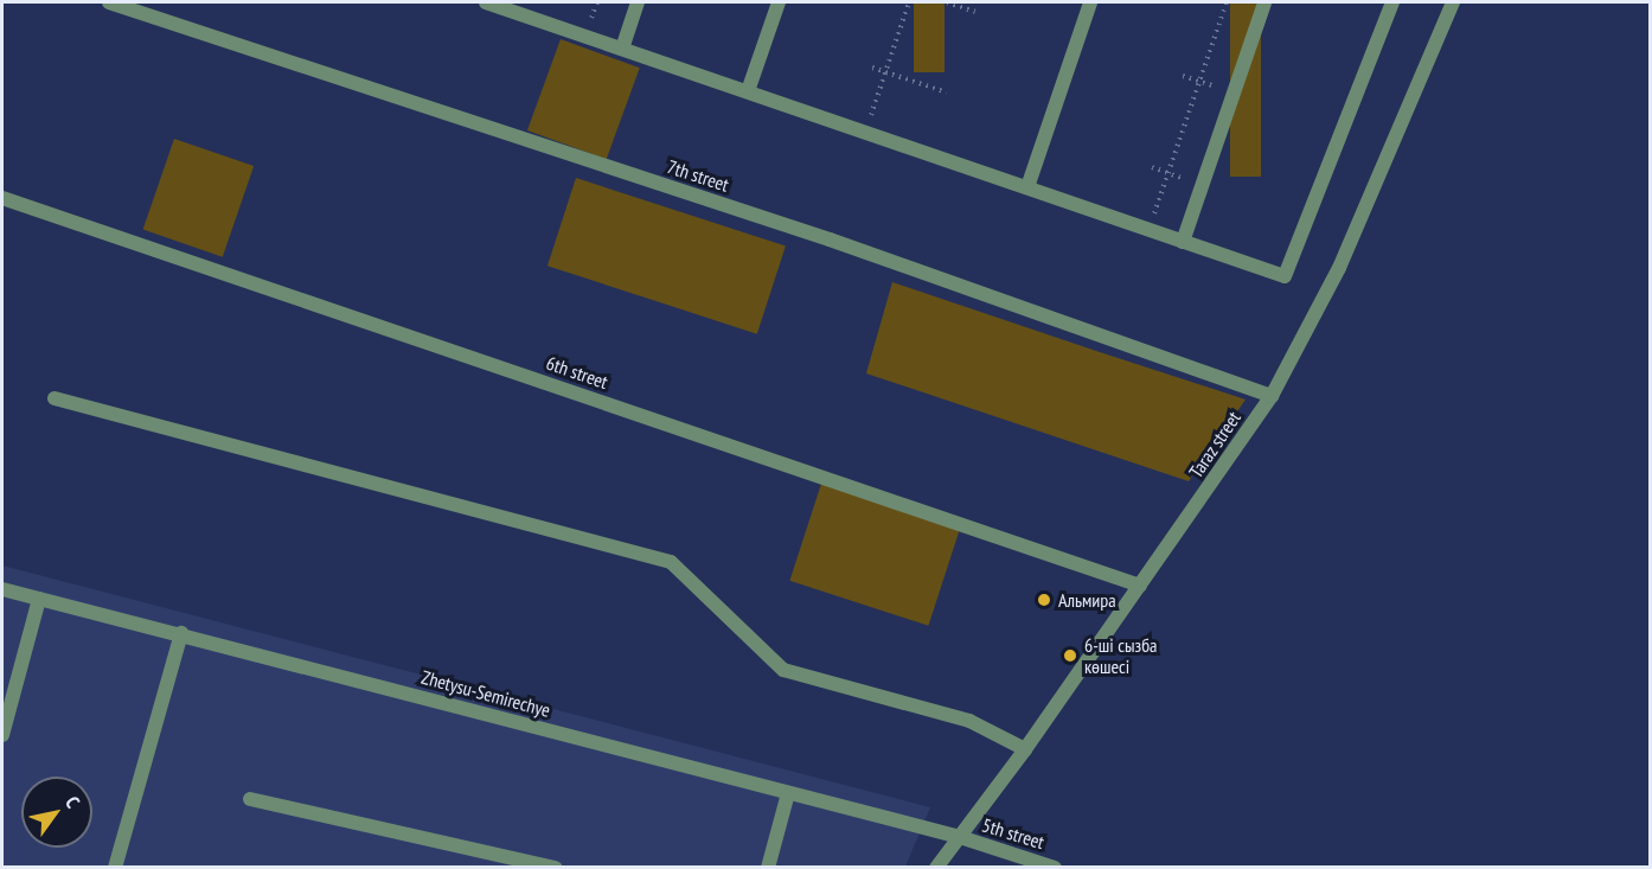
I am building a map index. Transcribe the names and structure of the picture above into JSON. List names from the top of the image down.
{
  "streets": {
    "street": [
      "7th street",
      "6th street",
      "Taraz street",
      "Zhetysu-Semirechye",
      "5th street"
    ]
  },
  "crossings": [
    ["7th street", "Taraz street"],
    ["6th street", "Taraz street"],
    ["Taraz street", "Zhetysu-Semirechye"],
    ["Taraz street", "5th street"],
    ["Zhetysu-Semirechye", "5th street"]
  ],
  "places": ["Альмира", "6-ші сызба көшесі"],
  "north": "top right"
}
